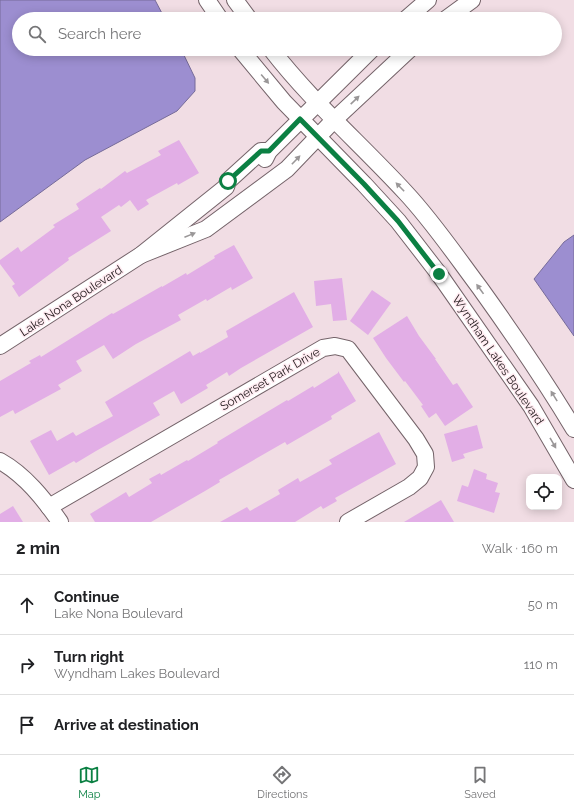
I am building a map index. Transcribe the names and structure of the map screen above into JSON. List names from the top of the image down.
{
  "streets": {
    "street": ["Lake Nona Boulevard", "Wyndham Lakes Boulevard", "Somerset Park Drive"]
  },
  "crossings": [
    ["Lake Nona Boulevard", "Wyndham Lakes Boulevard"]
  ],
  "page": {
    "search": "Search here",
    "heading": ["2 min", "Walk · 160 m"],
    "list": [
      ["Continue", "Lake Nona Boulevard", "50 m"],
      ["Turn right", "Wyndham Lakes Boulevard", "110 m"],
      "Arrive at destination"
    ],
    "nav": ["Map", "Directions", "Saved"]
  }
}
